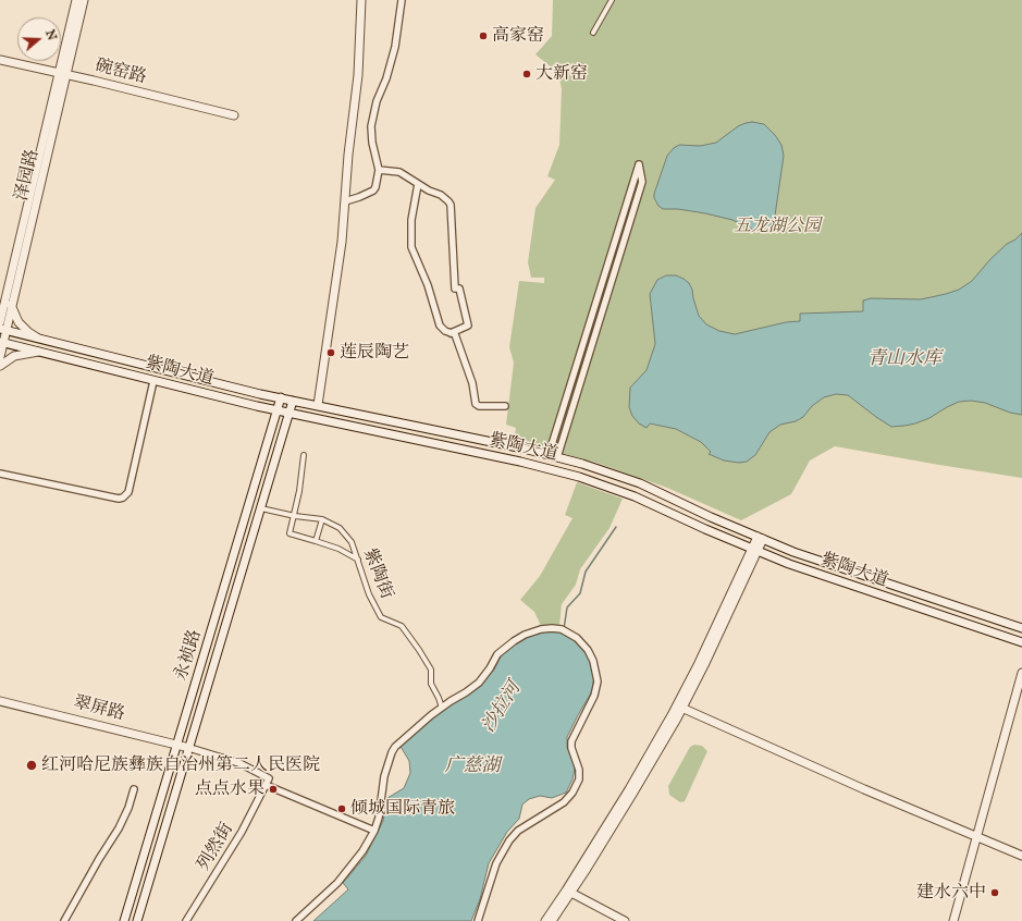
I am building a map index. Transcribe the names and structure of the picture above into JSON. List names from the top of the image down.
{
  "streets": {
    "main road": [
      "碗窑路",
      "泽园路",
      "紫陶大道",
      "永祯路",
      "翠屏路"
    ],
    "street": ["紫陶街", "列然街"]
  },
  "crossings": [
    ["碗窑路", "泽园路"],
    ["泽园路", "紫陶大道"],
    ["紫陶大道", "永祯路"],
    ["紫陶街", "永祯路"],
    ["永祯路", "翠屏路"]
  ],
  "water": ["青山水库", "沙拉河", "广慈湖"],
  "parks": ["五龙湖公园"],
  "places": [
    "高家窑",
    "大新窑",
    "莲辰陶艺",
    "红河哈尼族彝族自治州第二人民医院",
    "点点水果",
    "倾城国际青旅",
    "建水六中"
  ],
  "north": "right"
}
